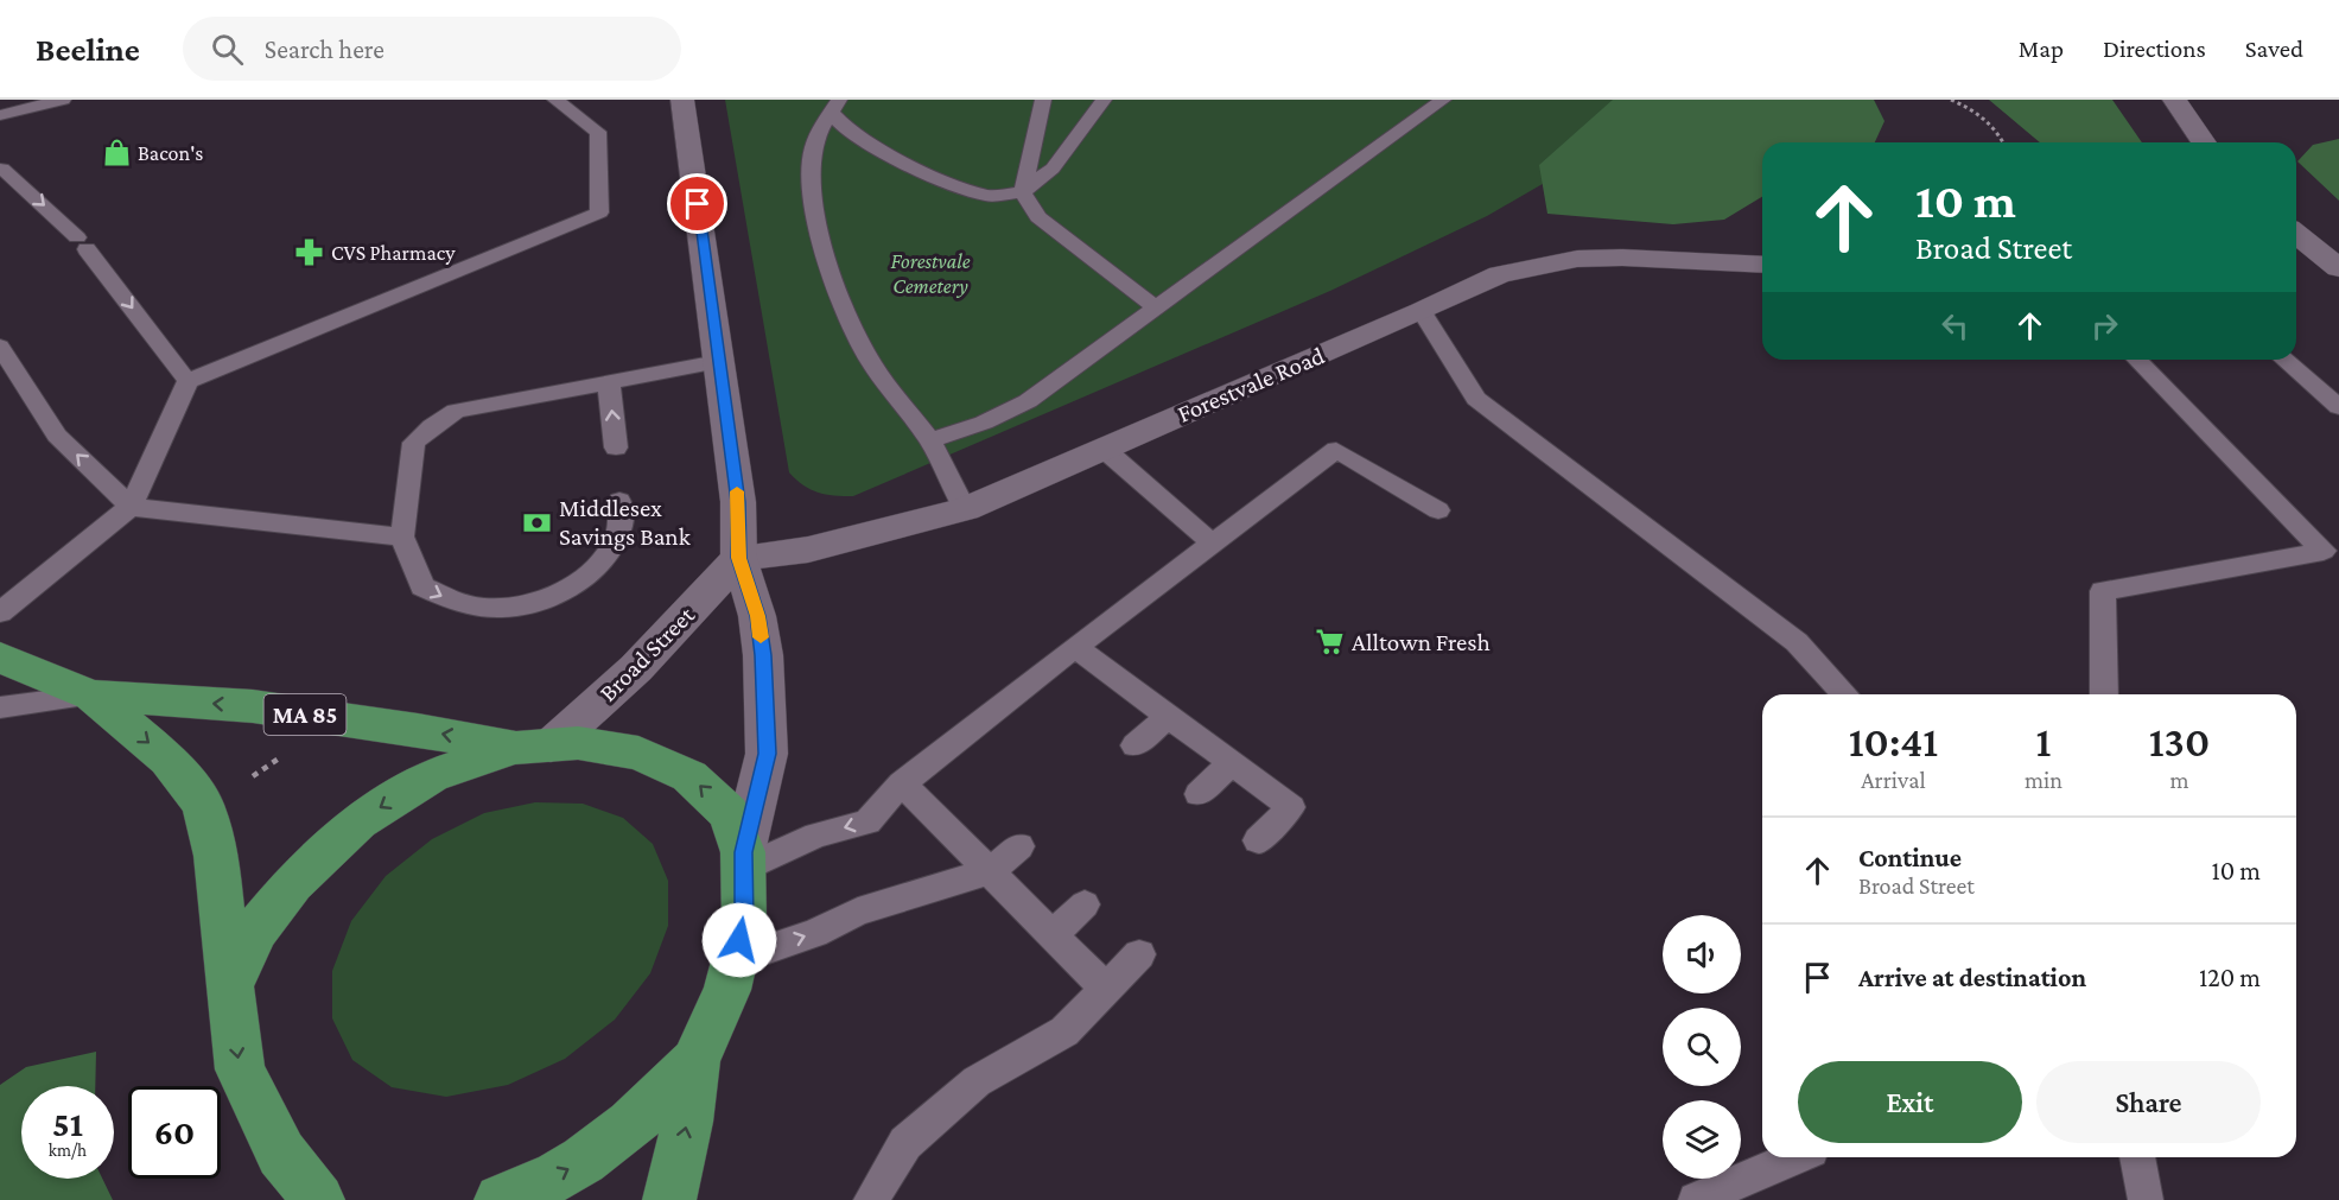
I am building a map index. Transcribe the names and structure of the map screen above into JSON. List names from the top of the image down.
{
  "streets": {
    "main road": ["MA 85"],
    "street": ["Forestvale Road", "Broad Street"]
  },
  "crossings": [
    ["Forestvale Road", "Broad Street"],
    ["Broad Street", "MA 85"]
  ],
  "parks": ["Forestvale Cemetery"],
  "places": {
    "shop": ["Bacon's"],
    "pharmacy": ["CVS Pharmacy"],
    "bank": ["Middlesex Savings Bank"],
    "supermarket": ["Alltown Fresh"]
  },
  "page": {
    "header": "Beeline",
    "search": "Search here",
    "nav": ["Map", "Directions", "Saved"],
    "turn": ["10 m", "Broad Street"],
    "eta": [
      "10:41",
      "Arrival",
      "1",
      "min",
      "130",
      "m"
    ],
    "list": [
      {
        "name": "Continue",
        "note": "Broad Street",
        "value": "10 m"
      },
      {
        "name": "Arrive at destination",
        "value": "120 m"
      }
    ],
    "buttons": ["Exit", "Share"],
    "speed": "51 km/h",
    "limit": "60"
  }
}
